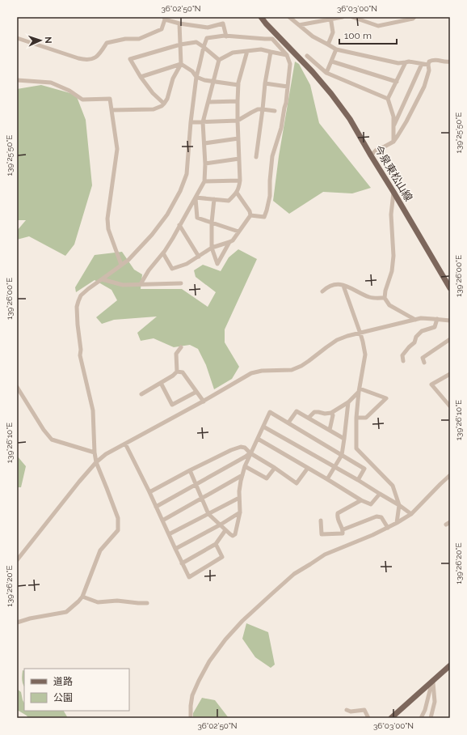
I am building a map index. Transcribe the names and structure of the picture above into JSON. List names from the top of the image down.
{
  "streets": {
    "main road": ["今泉東松山線"]
  },
  "legend": ["道路", "公園"],
  "scale_bar": "100 m",
  "north": "right",
  "coordinates": [
    "36°02'50\"N",
    "36°03'00\"N",
    "139°25'50\"E",
    "139°26'00\"E",
    "139°26'10\"E",
    "139°26'20\"E"
  ]
}
